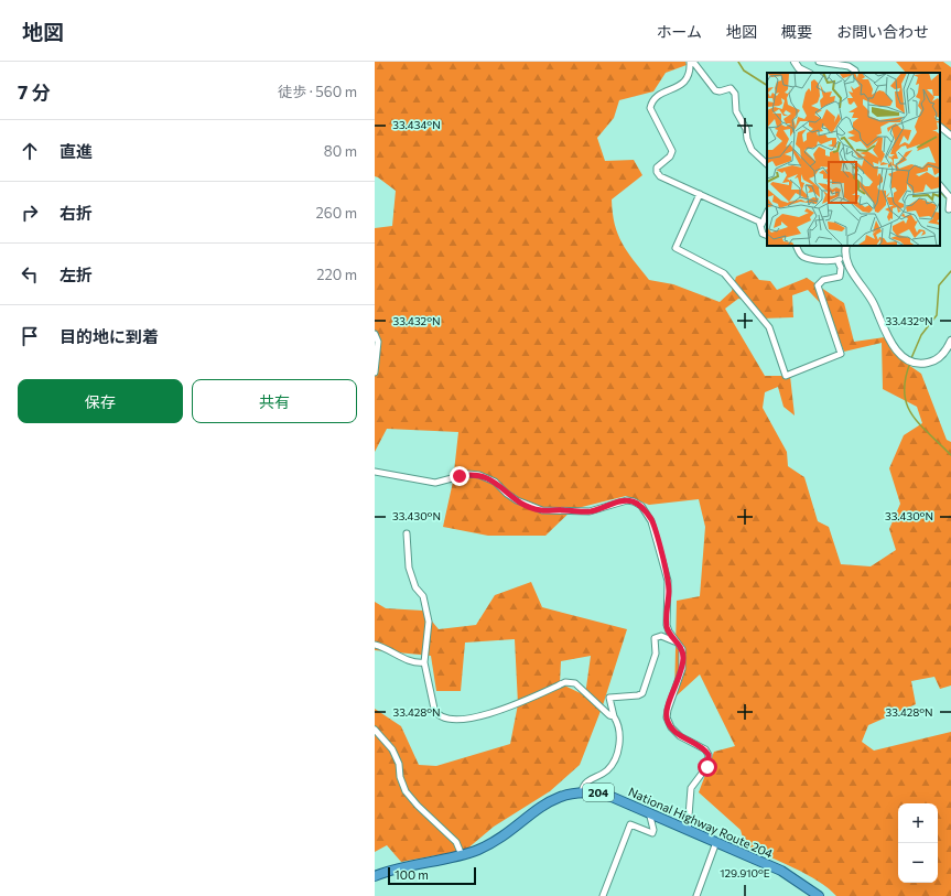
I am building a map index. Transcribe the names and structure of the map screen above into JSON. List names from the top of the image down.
{
  "streets": {
    "highway": ["204", "National Highway Route 204"]
  },
  "scale_bar": "100 m",
  "page": {
    "header": "地図",
    "nav": [
      "ホーム",
      "地図",
      "概要",
      "お問い合わせ"
    ],
    "heading": ["7 分", "徒歩 · 560 m"],
    "list": [
      ["直進", "80 m"],
      ["右折", "260 m"],
      ["左折", "220 m"],
      "目的地に到着"
    ],
    "buttons": ["保存", "共有"],
    "map_buttons": ["+", "−"],
    "scale": "100 m"
  },
  "coordinates": [
    "33.434°N",
    "33.432°N",
    "33.430°N",
    "33.428°N",
    "129.910°E"
  ]
}
